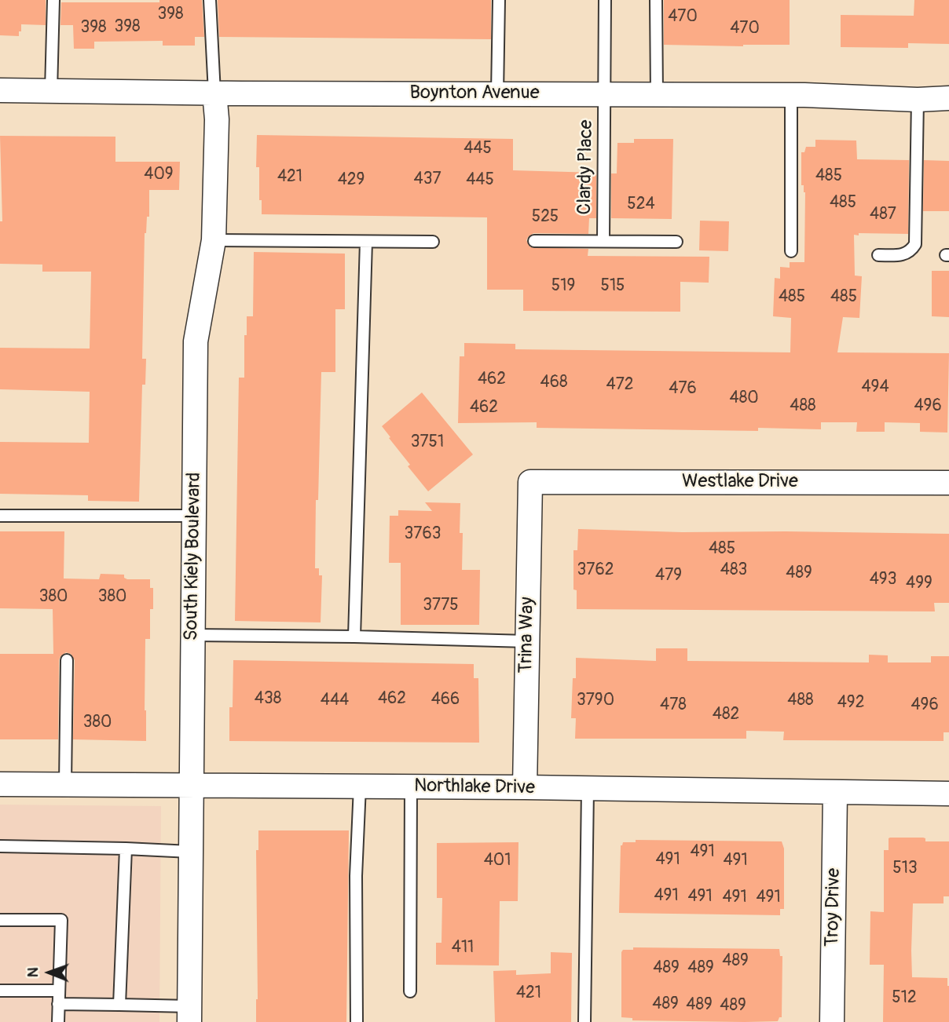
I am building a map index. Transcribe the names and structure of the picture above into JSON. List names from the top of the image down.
{
  "streets": {
    "street": [
      "Boynton Avenue",
      "Westlake Drive",
      "South Kiely Boulevard",
      "Trina Way",
      "Northlake Drive",
      "Troy Drive"
    ],
    "lane": ["Clardy Place"]
  },
  "crossings": [
    ["Boynton Avenue", "Clardy Place"],
    ["Boynton Avenue", "South Kiely Boulevard"],
    ["Westlake Drive", "Trina Way"],
    ["South Kiely Boulevard", "Northlake Drive"],
    ["Trina Way", "Northlake Drive"],
    ["Northlake Drive", "Troy Drive"]
  ],
  "house_numbers": [
    "398",
    "470",
    "398",
    "398",
    "470",
    "445",
    "409",
    "485",
    "421",
    "437",
    "429",
    "445",
    "485",
    "524",
    "487",
    "525",
    "519",
    "515",
    "485",
    "485",
    "462",
    "468",
    "472",
    "494",
    "476",
    "480",
    "488",
    "496",
    "462",
    "3751",
    "3763",
    "485",
    "3762",
    "483",
    "489",
    "479",
    "493",
    "499",
    "380",
    "380",
    "3775",
    "438",
    "462",
    "466",
    "444",
    "3790",
    "488",
    "492",
    "478",
    "496",
    "482",
    "380",
    "491",
    "491",
    "401",
    "491",
    "513",
    "491",
    "491",
    "491",
    "491",
    "411",
    "489",
    "489",
    "489",
    "421",
    "512",
    "489",
    "489",
    "489"
  ],
  "north": "left"
}
